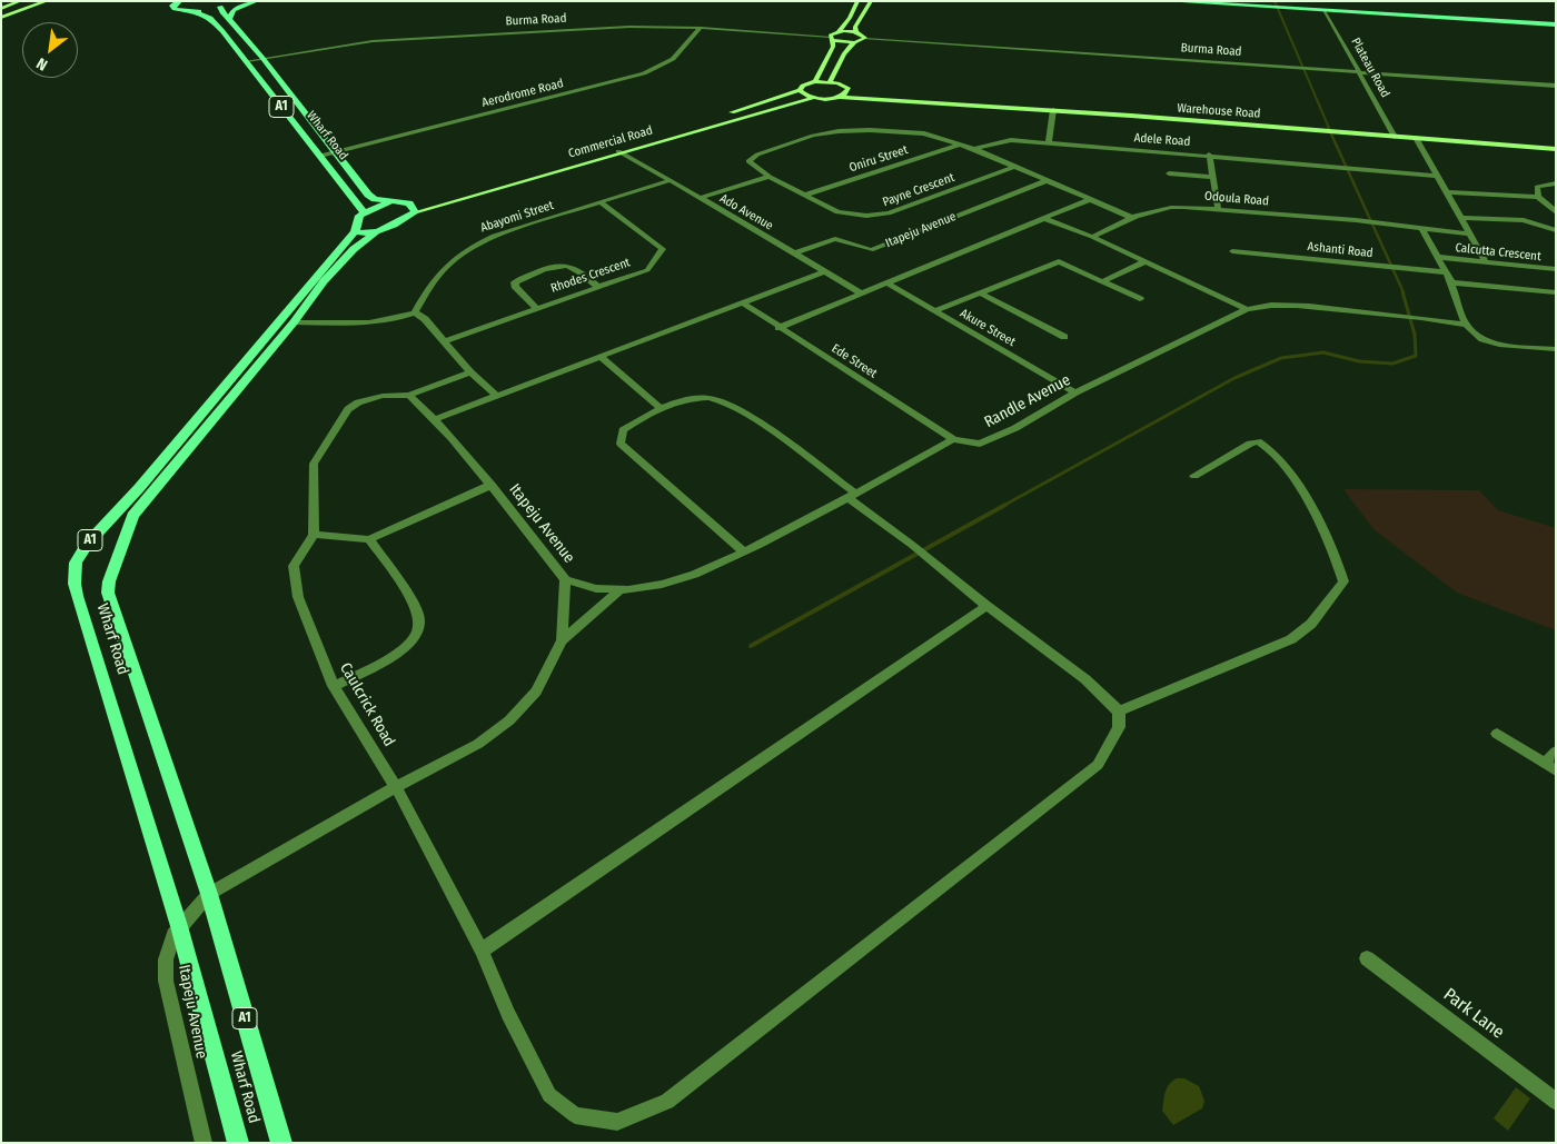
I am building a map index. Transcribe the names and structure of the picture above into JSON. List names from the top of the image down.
{
  "streets": {
    "main road": [
      "A1",
      "Warehouse Road",
      "Wharf Road",
      "Commercial Road"
    ],
    "street": [
      "Burma Road",
      "Plateau Road",
      "Aerodrome Road",
      "Adele Road",
      "Oniru Street",
      "Payne Crescent",
      "Odoula Road",
      "Ado Avenue",
      "Abayomi Street",
      "Itapeju Avenue",
      "Ashanti Road",
      "Calcutta Crescent",
      "Rhodes Crescent",
      "Akure Street",
      "Ede Street",
      "Randle Avenue",
      "Caulcrick Road",
      "Park Lane"
    ]
  },
  "crossings": [
    ["Burma Road", "Plateau Road"],
    ["Burma Road", "Aerodrome Road"],
    ["Burma Road", "Wharf Road"],
    ["Plateau Road", "Warehouse Road"],
    ["Aerodrome Road", "Wharf Road"],
    ["Warehouse Road", "Commercial Road"],
    ["Wharf Road", "Commercial Road"],
    ["Wharf Road", "Itapeju Avenue"],
    ["Commercial Road", "Ado Avenue"],
    ["Oniru Street", "Payne Crescent"],
    ["Ado Avenue", "Abayomi Street"],
    ["Ado Avenue", "Itapeju Avenue"],
    ["Abayomi Street", "Rhodes Crescent"],
    ["Itapeju Avenue", "Caulcrick Road"],
    ["Akure Street", "Randle Avenue"],
    ["Ede Street", "Randle Avenue"]
  ],
  "north": "bottom left"
}
